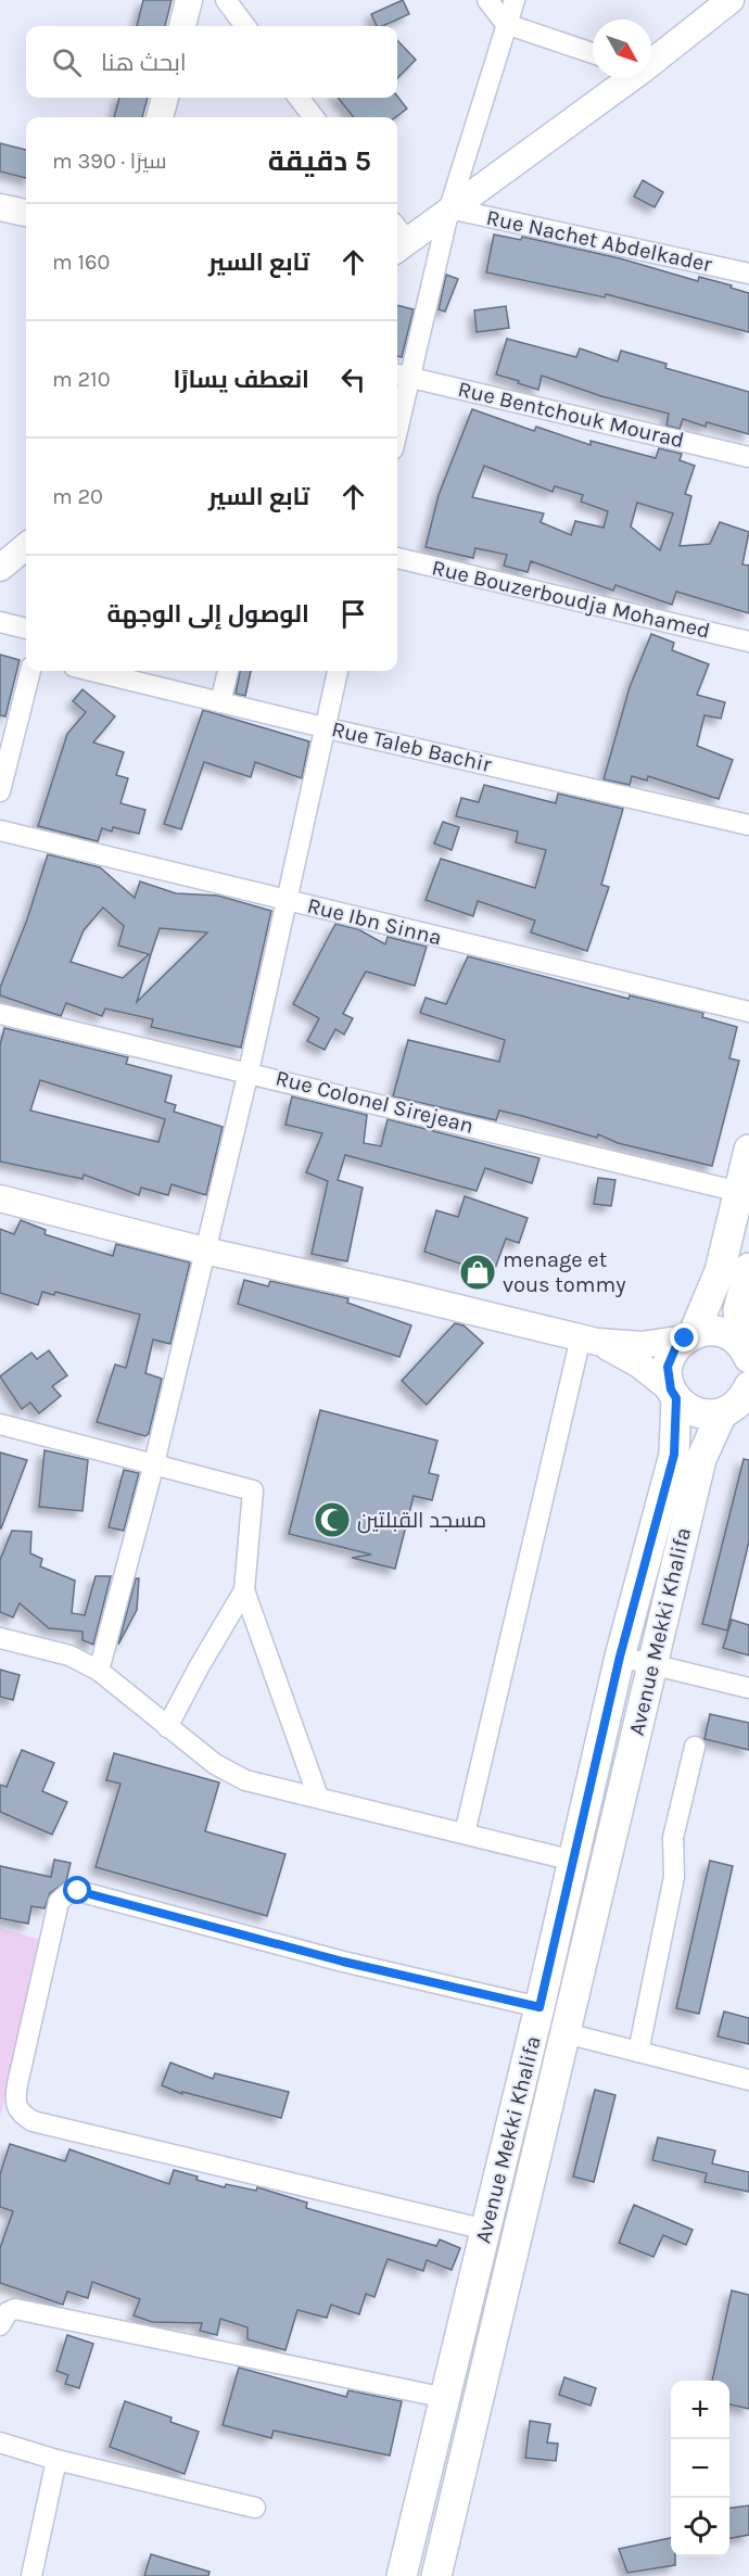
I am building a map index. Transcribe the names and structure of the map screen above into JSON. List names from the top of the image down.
{
  "streets": {
    "main road": ["Avenue Mekki Khalifa"],
    "street": [
      "Rue Nachet Abdelkader",
      "Rue Bentchouk Mourad",
      "Rue Bouzerboudja Mohamed",
      "Rue Taleb Bachir",
      "Rue Ibn Sinna",
      "Rue Colonel Sirejean"
    ]
  },
  "places": {
    "shop": ["menage et vous tommy"],
    "mosque": ["مسجد القبلتين"]
  },
  "north": "bottom right",
  "page": {
    "search": "ابحث هنا",
    "heading": ["5 دقيقة", "سيرًا · 390 m"],
    "list": [
      ["تابع السير", "160 m"],
      ["انعطف يسارًا", "210 m"],
      ["تابع السير", "20 m"],
      "الوصول إلى الوجهة"
    ],
    "map_buttons": ["+", "−"]
  }
}
